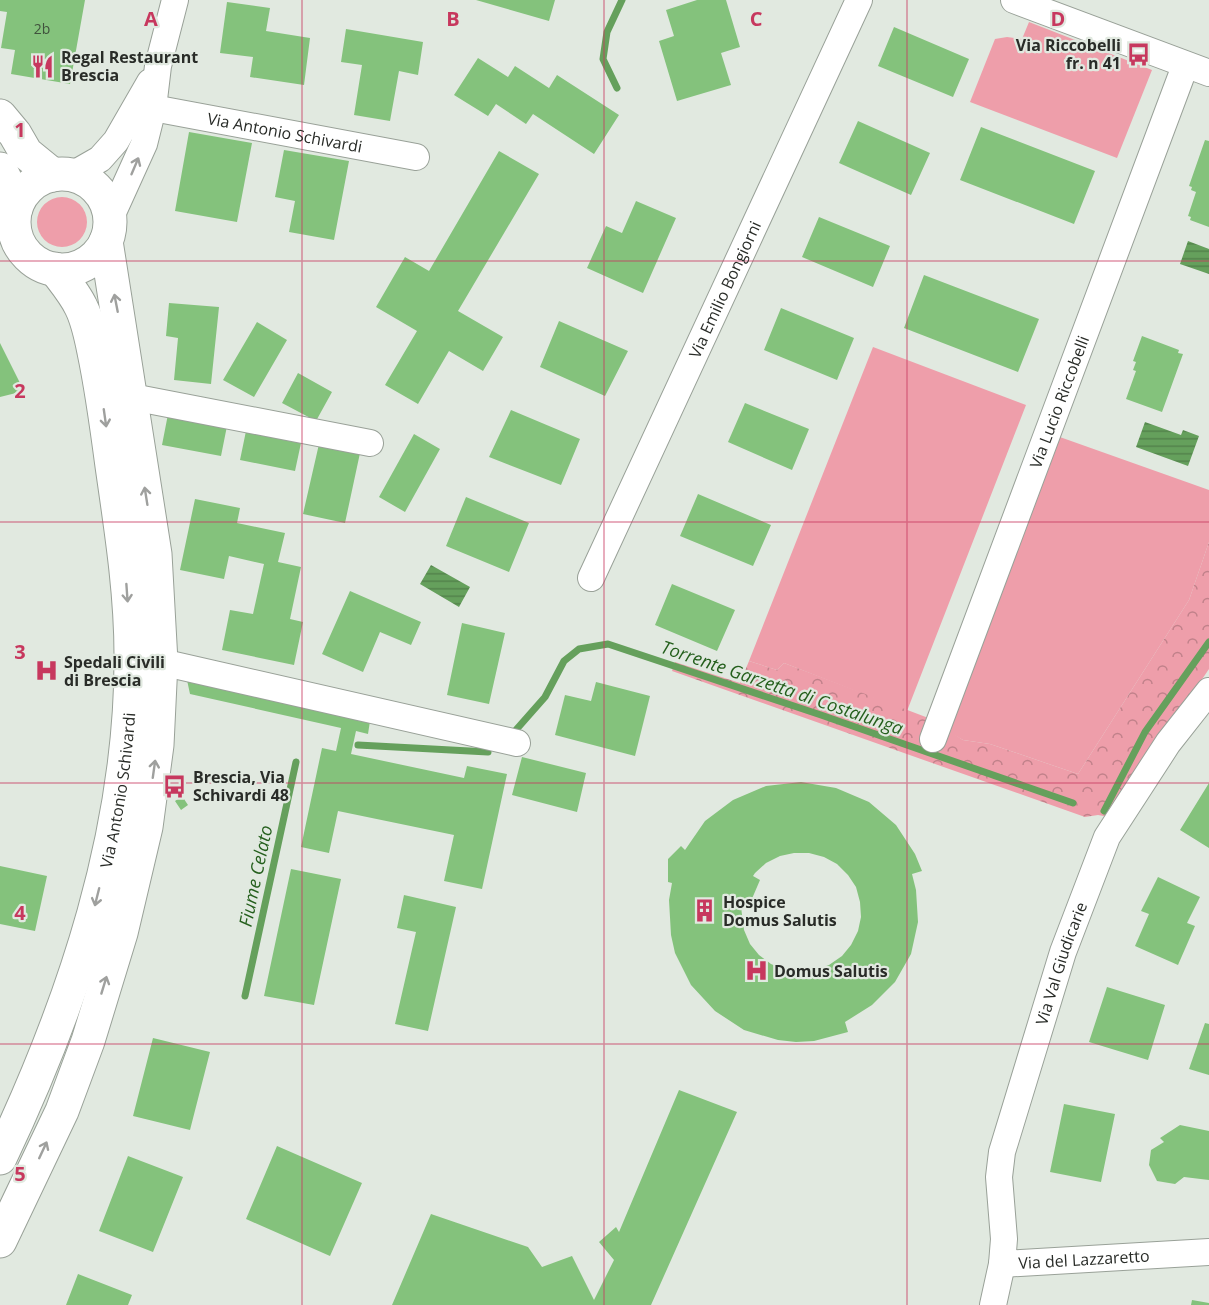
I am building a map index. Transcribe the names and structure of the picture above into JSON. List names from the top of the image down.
{
  "streets": {
    "street": [
      "Via Antonio Schivardi",
      "Via Emilio Bongiorni",
      "Via Lucio Riccobelli",
      "Via Val Giudicarie",
      "Via del Lazzaretto"
    ]
  },
  "crossings": [
    ["Via Val Giudicarie", "Via del Lazzaretto"]
  ],
  "water": ["Torrente Garzetta di Costalunga", "Fiume Celato"],
  "places": {
    "bus stop": ["Via Riccobelli fr. n 41", "Brescia, Via Schivardi 48"],
    "restaurant": ["Regal Restaurant Brescia"],
    "hospital": ["Spedali Civili di Brescia", "Domus Salutis"],
    "building": ["Hospice Domus Salutis"]
  },
  "house_numbers": ["2b"],
  "grid": {
    "columns": [
      "A",
      "B",
      "C",
      "D"
    ],
    "rows": [
      "1",
      "2",
      "3",
      "4",
      "5"
    ]
  }
}
